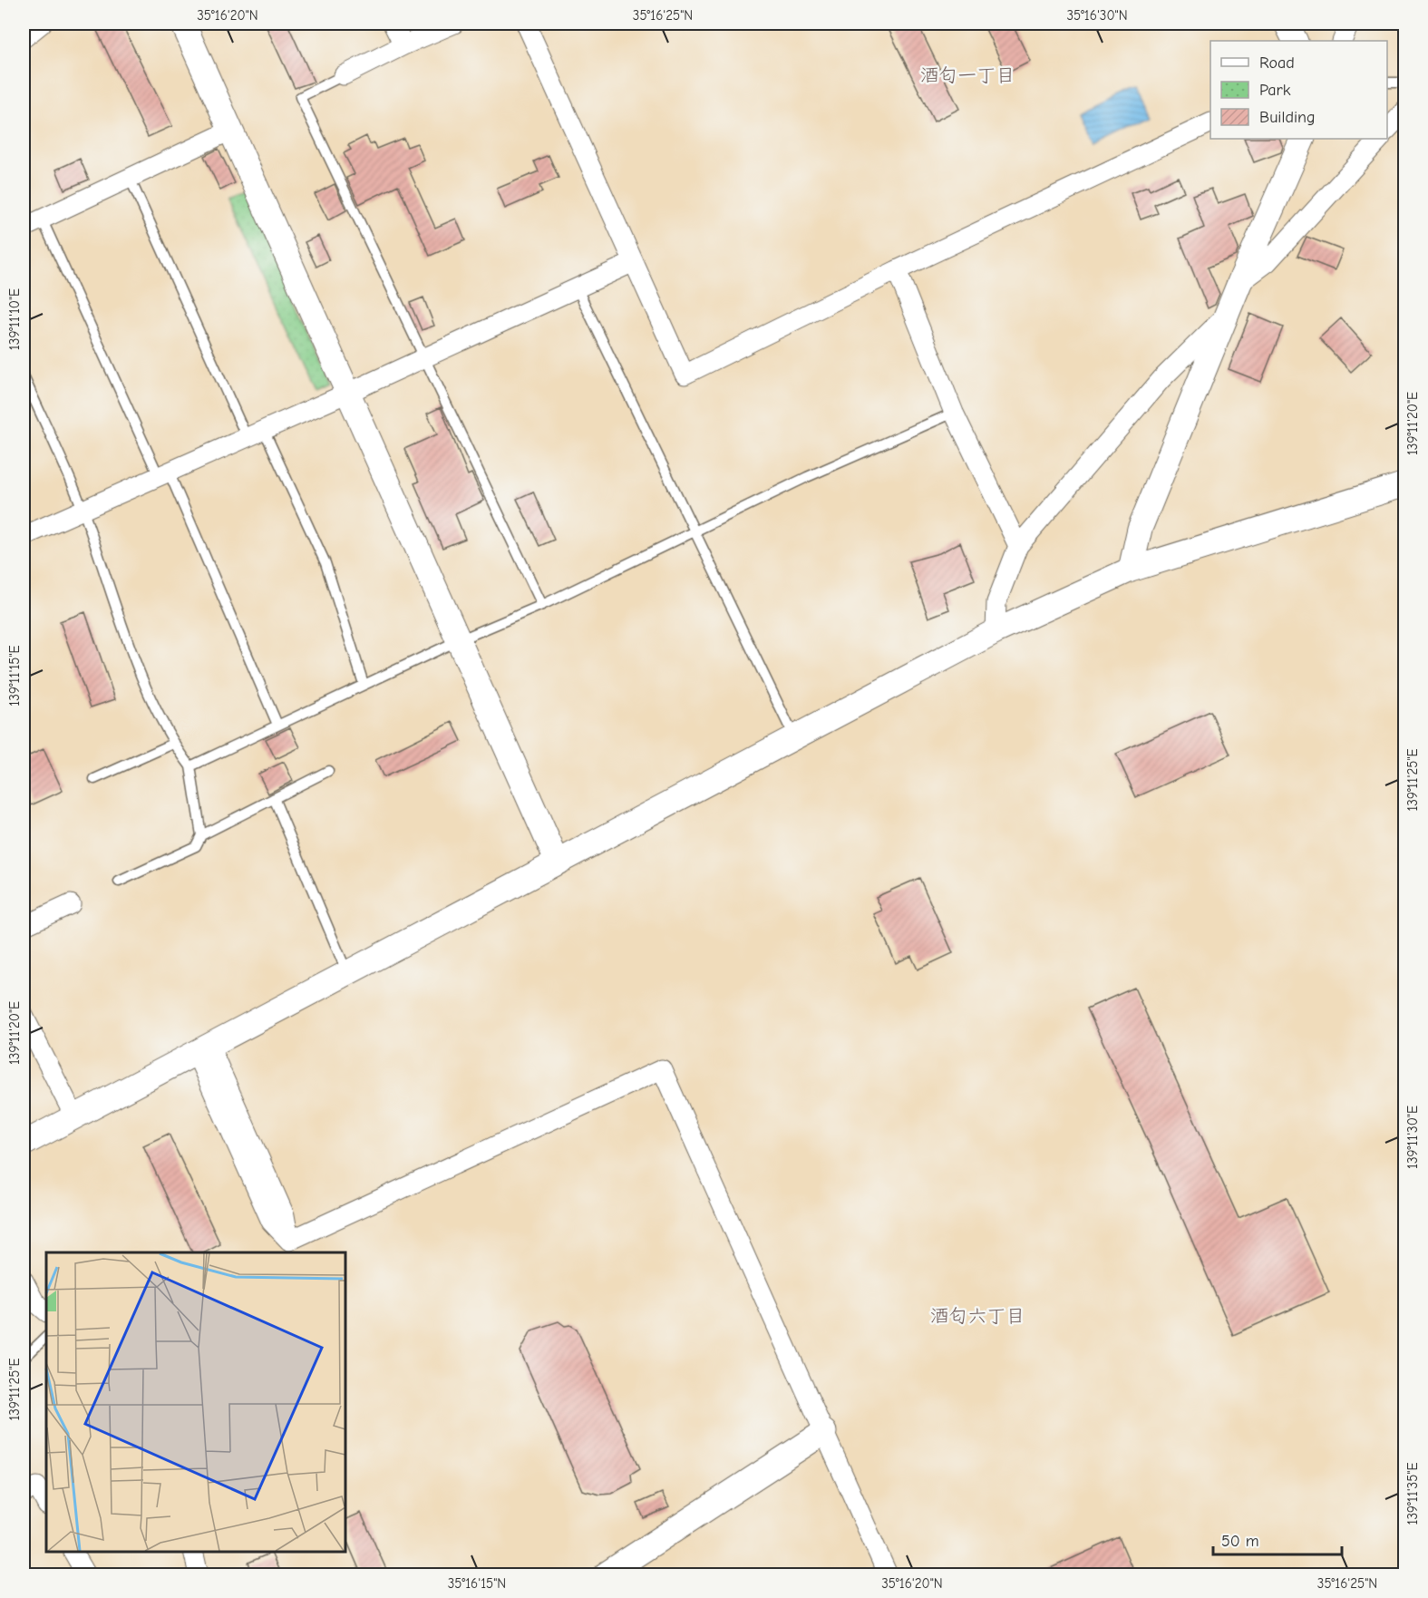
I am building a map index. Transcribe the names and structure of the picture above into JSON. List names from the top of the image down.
{
  "districts": ["酒匂一丁目", "酒匂六丁目"],
  "legend": ["Road", "Park", "Building"],
  "scale_bar": "50 m",
  "coordinates": [
    "35°16'20\"N",
    "35°16'25\"N",
    "35°16'30\"N",
    "139°11'10\"E",
    "139°11'20\"E",
    "139°11'15\"E",
    "139°11'25\"E",
    "139°11'30\"E",
    "139°11'35\"E",
    "35°16'15\"N"
  ]
}
